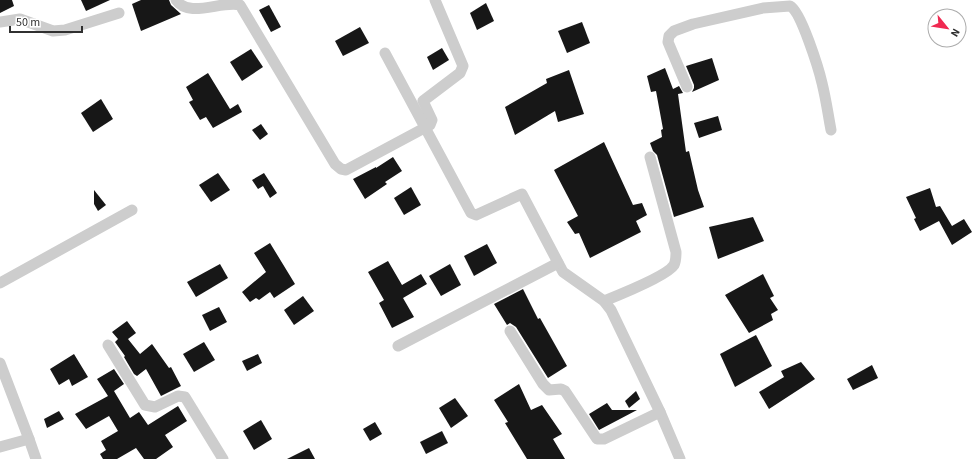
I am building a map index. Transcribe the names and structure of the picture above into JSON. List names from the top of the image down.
{
  "scale_bar": "50 m",
  "north": "bottom right"
}
